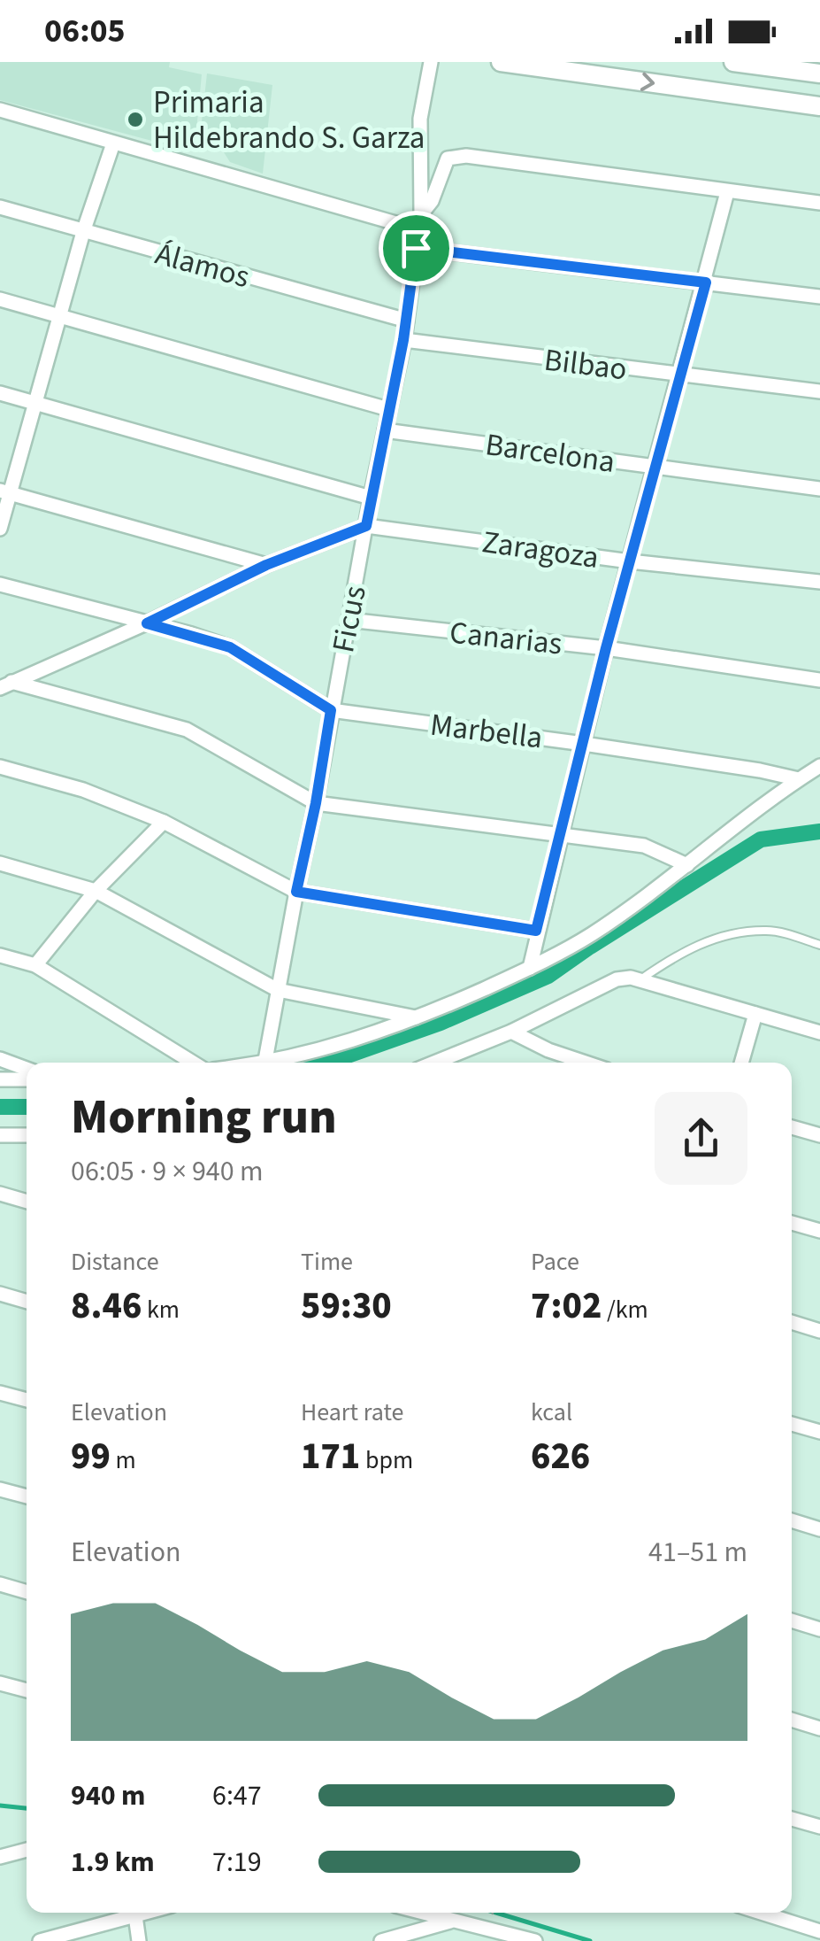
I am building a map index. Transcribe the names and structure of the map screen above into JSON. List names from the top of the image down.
{
  "streets": {
    "street": [
      "Álamos",
      "Bilbao",
      "Barcelona",
      "Zaragoza",
      "Ficus",
      "Canarias",
      "Marbella"
    ]
  },
  "crossings": [
    ["Álamos", "Ficus"],
    ["Bilbao", "Ficus"],
    ["Barcelona", "Ficus"],
    ["Zaragoza", "Ficus"],
    ["Ficus", "Canarias"],
    ["Ficus", "Marbella"]
  ],
  "places": ["Primaria Hildebrando S. Garza"],
  "page": {
    "status": "06:05",
    "heading": ["Morning run", "06:05 · 9 × 940 m"],
    "stats": [
      ["Distance", "8.46 km"],
      ["Time", "59:30"],
      ["Pace", "7:02 /km"],
      ["Elevation", "99 m"],
      ["Heart rate", "171 bpm"],
      ["kcal", "626"]
    ],
    "chart": ["Elevation", "41–51 m"],
    "list": [
      {
        "name": "940 m",
        "note": "6:47"
      },
      {
        "name": "1.9 km",
        "note": "7:19"
      }
    ]
  }
}
